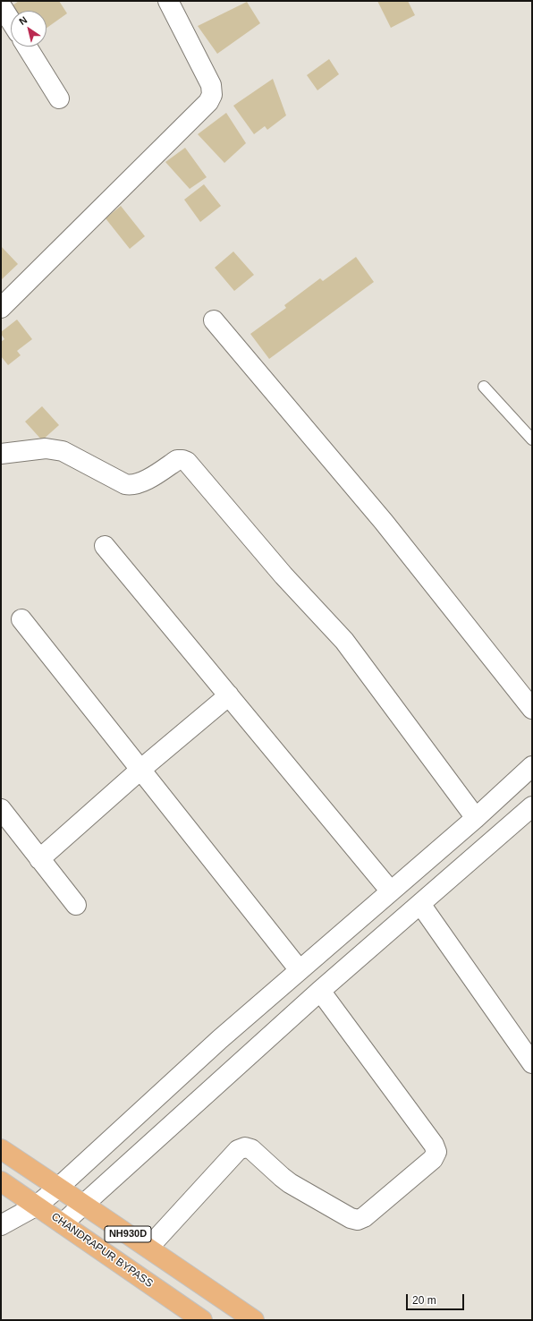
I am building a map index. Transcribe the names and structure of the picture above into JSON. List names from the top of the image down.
{
  "streets": {
    "highway": ["NH930D", "CHANDRAPUR BYPASS"]
  },
  "scale_bar": "20 m",
  "north": "top left"
}
